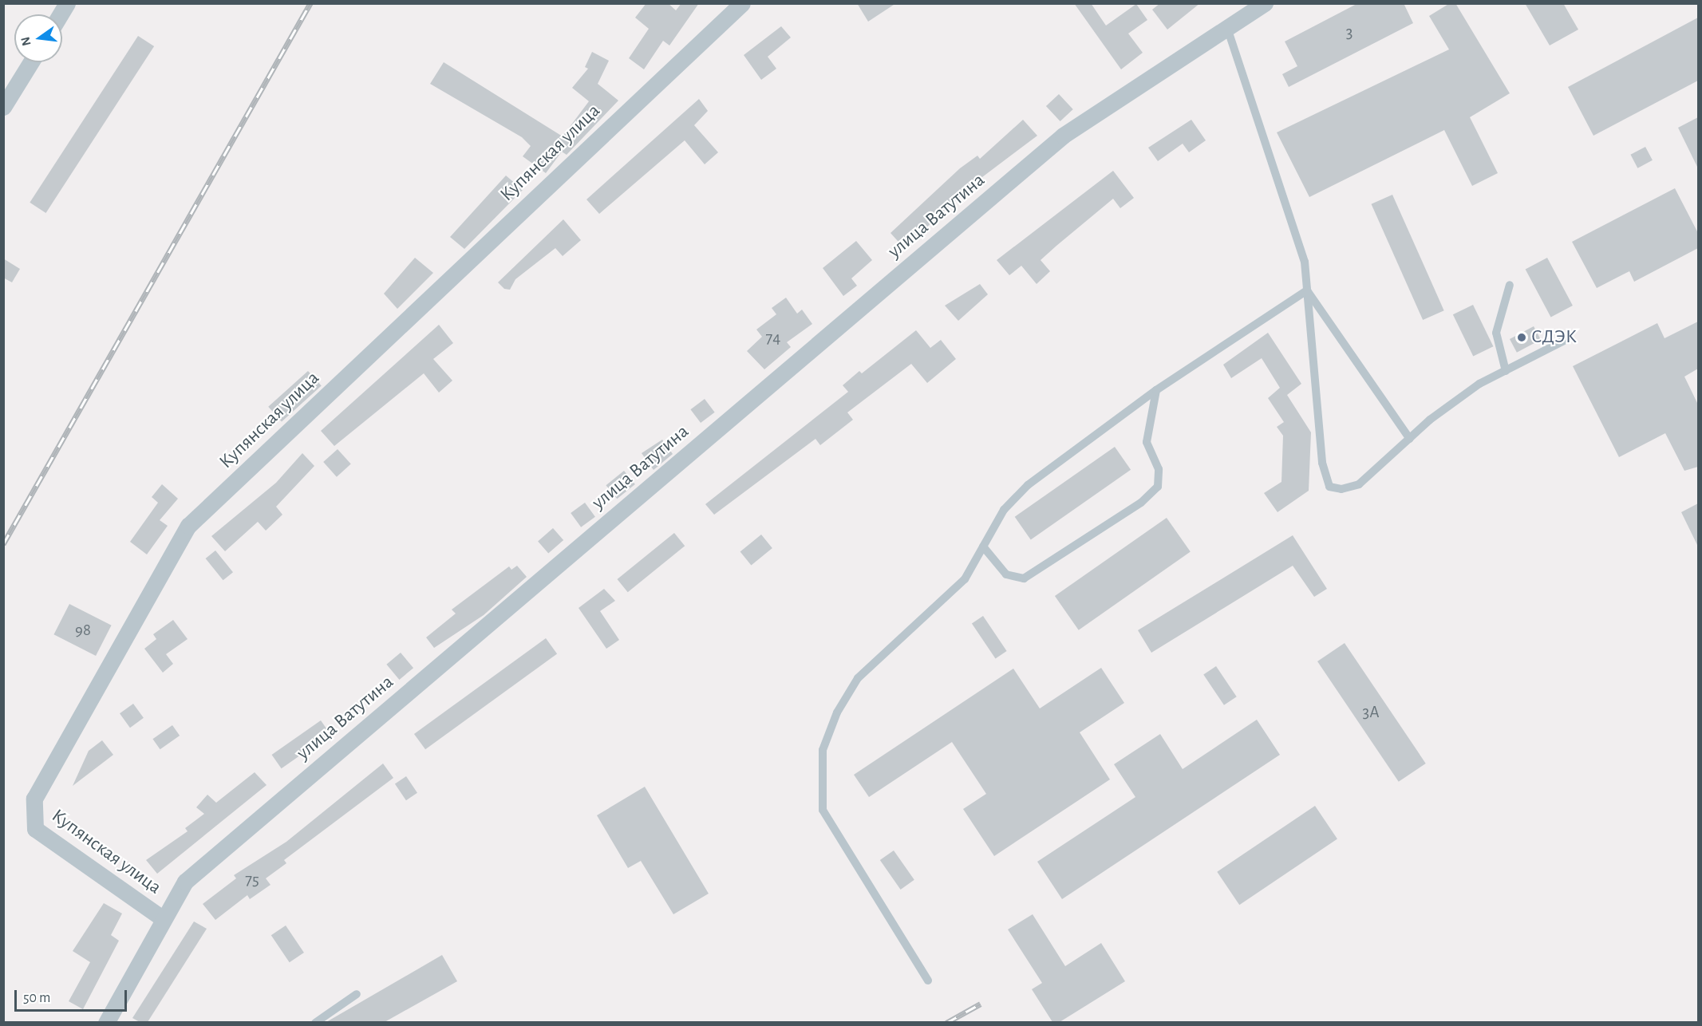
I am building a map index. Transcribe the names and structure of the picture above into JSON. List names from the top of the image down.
{
  "streets": {
    "street": ["Купянская улица", "улица Ватутина"]
  },
  "crossings": [
    ["Купянская улица", "улица Ватутина"]
  ],
  "places": ["СДЭК"],
  "house_numbers": [
    "3",
    "74",
    "98",
    "3А",
    "75"
  ],
  "scale_bar": "50 m",
  "north": "left"
}
